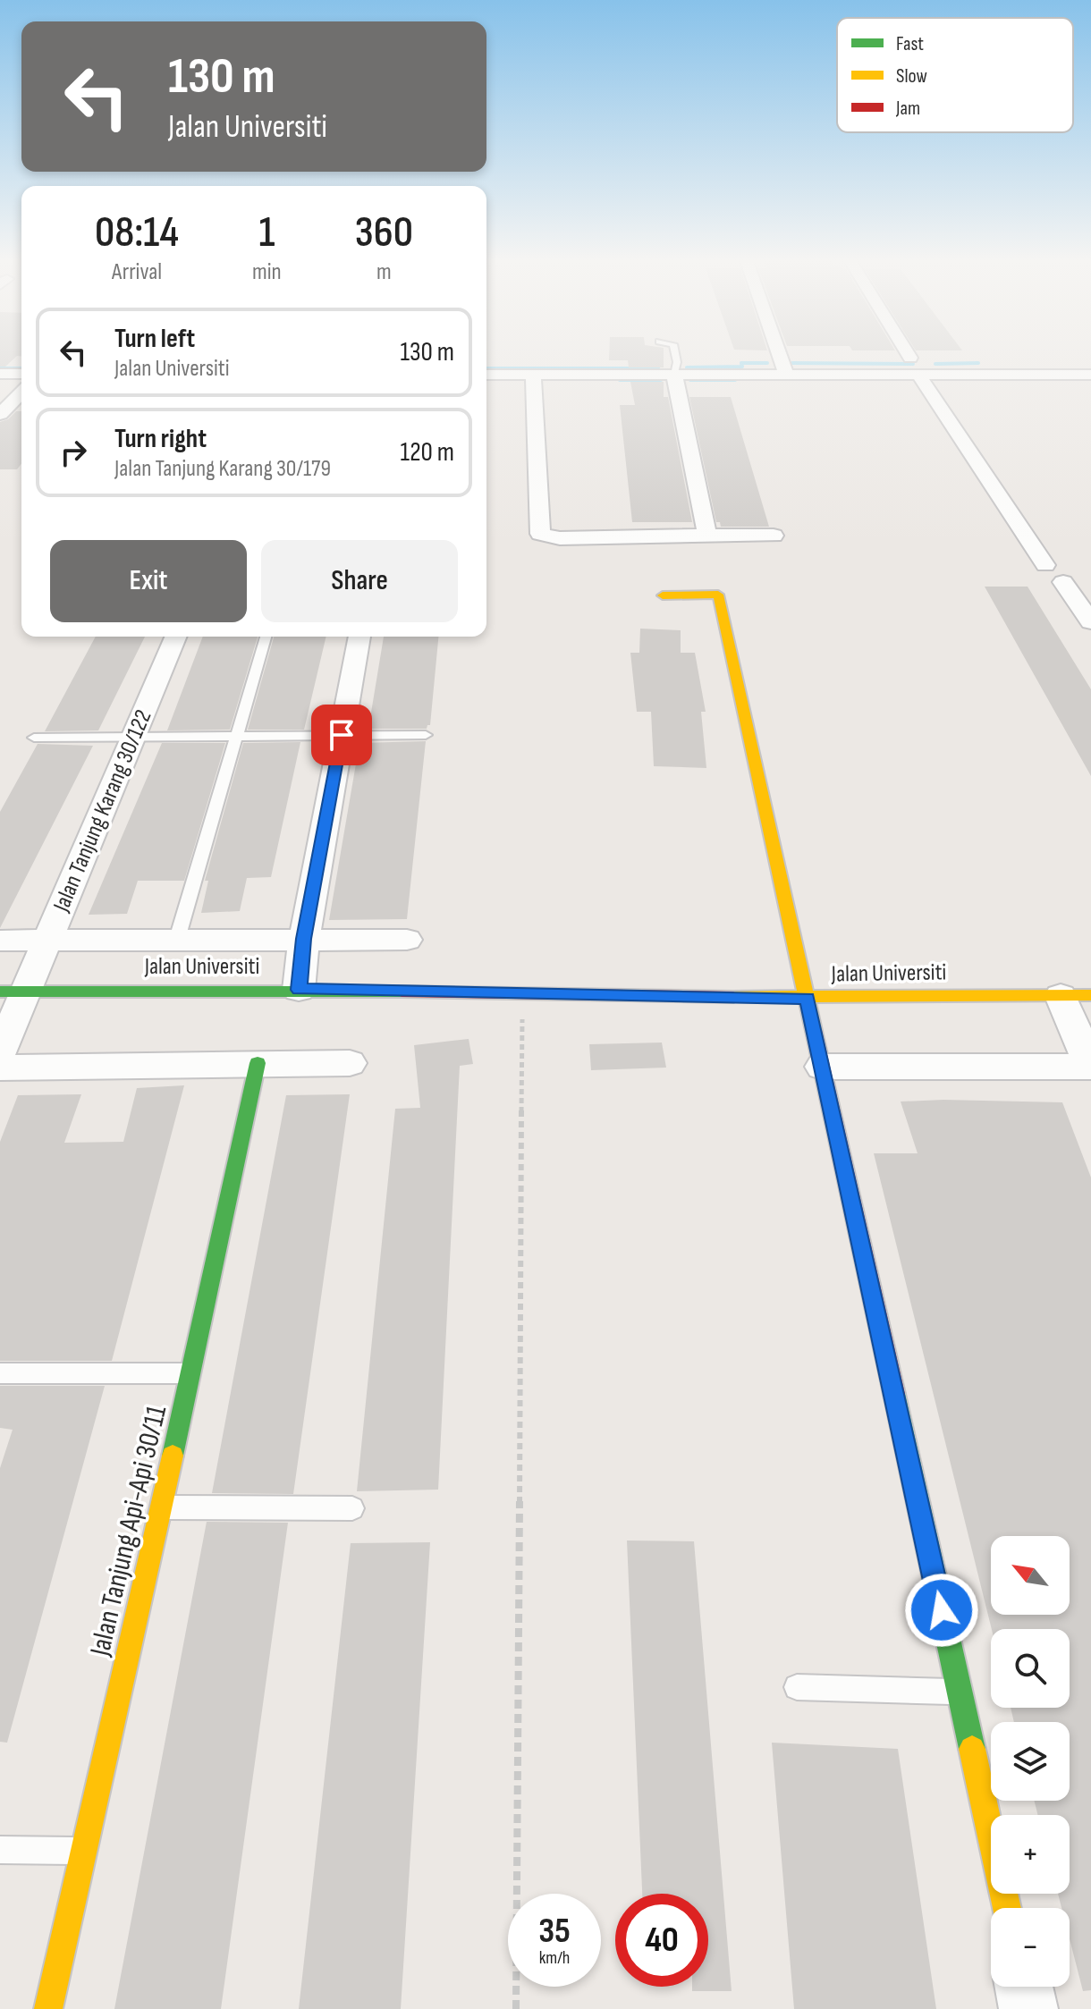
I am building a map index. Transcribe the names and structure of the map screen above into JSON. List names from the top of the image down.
{
  "streets": {
    "street": ["Jalan Tanjung Karang 30/122", "Jalan Universiti", "Jalan Tanjung Api-Api 30/11"]
  },
  "crossings": [
    ["Jalan Tanjung Karang 30/122", "Jalan Universiti"]
  ],
  "legend": ["Fast", "Slow", "Jam"],
  "north": "top left",
  "page": {
    "turn": ["130 m", "Jalan Universiti"],
    "eta": [
      "08:14",
      "Arrival",
      "1",
      "min",
      "360",
      "m"
    ],
    "list": [
      {
        "name": "Turn left",
        "note": "Jalan Universiti",
        "value": "130 m"
      },
      {
        "name": "Turn right",
        "note": "Jalan Tanjung Karang 30/179",
        "value": "120 m"
      }
    ],
    "buttons": ["Exit", "Share"],
    "map_buttons": ["+", "−"],
    "speed": "35 km/h",
    "limit": "40"
  }
}
